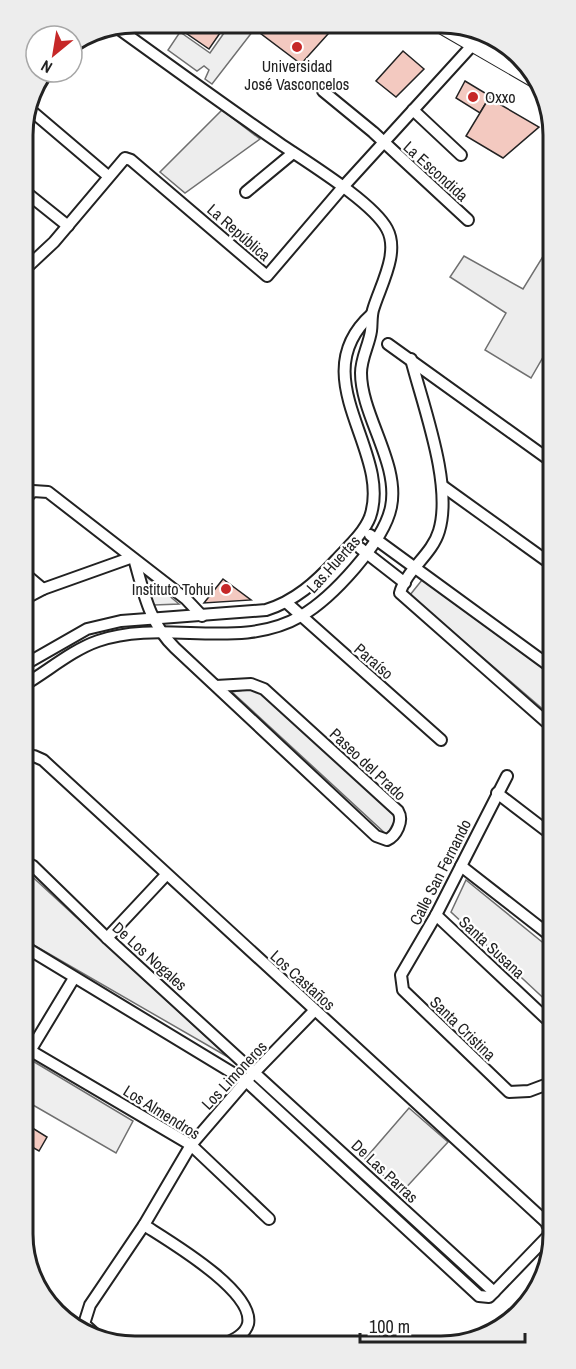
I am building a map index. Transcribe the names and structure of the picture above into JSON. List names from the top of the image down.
{
  "streets": {
    "street": [
      "La Escondida",
      "La República",
      "Las Huertas",
      "Paraíso",
      "Paseo del Prado",
      "Calle San Fernando",
      "Santa Susana",
      "De Los Nogales",
      "Los Castaños",
      "Santa Cristina",
      "Los Limoneros",
      "Los Almendros",
      "De Las Parras"
    ]
  },
  "crossings": [
    ["La Escondida", "La República"],
    ["La República", "Las Huertas"],
    ["Las Huertas", "Paraíso"],
    ["Las Huertas", "Paseo del Prado"],
    ["Calle San Fernando", "Santa Susana"],
    ["Calle San Fernando", "Santa Cristina"],
    ["De Los Nogales", "Los Limoneros"],
    ["De Los Nogales", "De Las Parras"],
    ["Los Castaños", "Los Limoneros"],
    ["Los Castaños", "De Las Parras"],
    ["Los Limoneros", "Los Almendros"],
    ["Los Limoneros", "De Las Parras"]
  ],
  "places": ["Universidad José Vasconcelos", "Oxxo", "Instituto Tohui"],
  "scale_bar": "100 m",
  "north": "bottom left"
}
